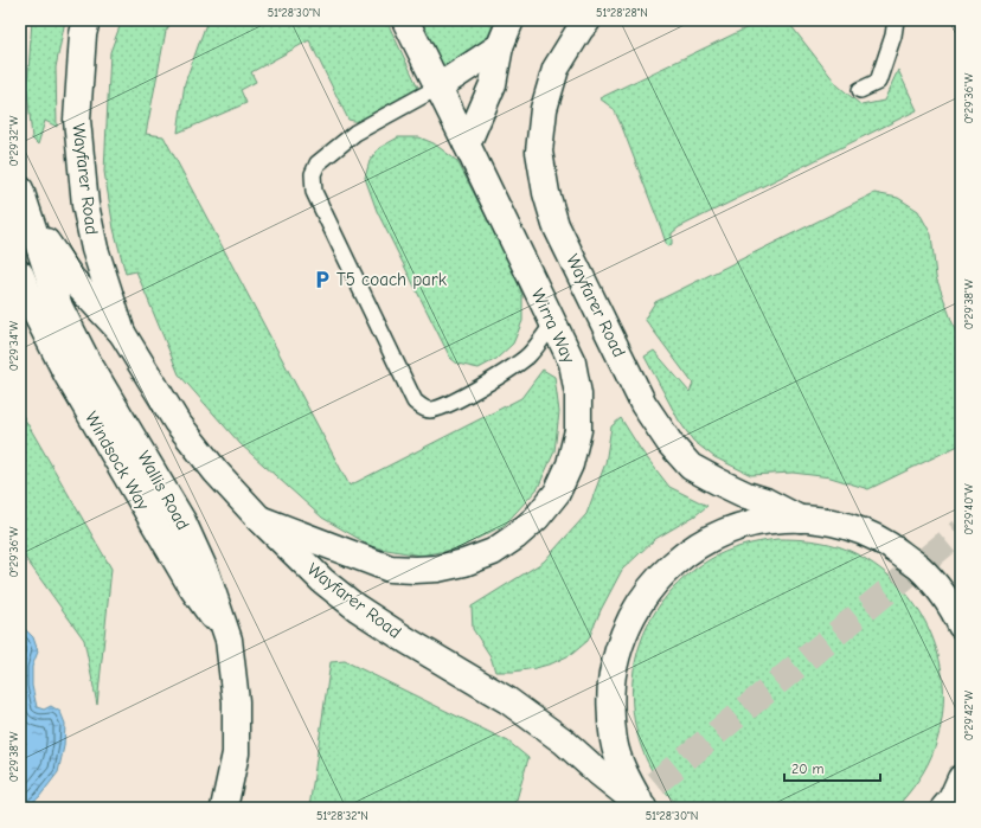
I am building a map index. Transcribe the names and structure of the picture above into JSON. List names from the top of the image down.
{
  "streets": {
    "street": [
      "Wayfarer Road",
      "Wirra Way",
      "Windsock Way",
      "Wallis Road"
    ]
  },
  "crossings": [
    ["Wayfarer Road", "Wirra Way"],
    ["Wayfarer Road", "Wallis Road"],
    ["Windsock Way", "Wallis Road"]
  ],
  "places": {
    "parking": ["T5 coach park"]
  },
  "scale_bar": "20 m",
  "coordinates": [
    "51°28'30\"N",
    "51°28'28\"N",
    "0°29'36\"W",
    "0°29'32\"W",
    "0°29'38\"W",
    "0°29'34\"W",
    "0°29'40\"W",
    "0°29'42\"W",
    "51°28'32\"N"
  ]
}
